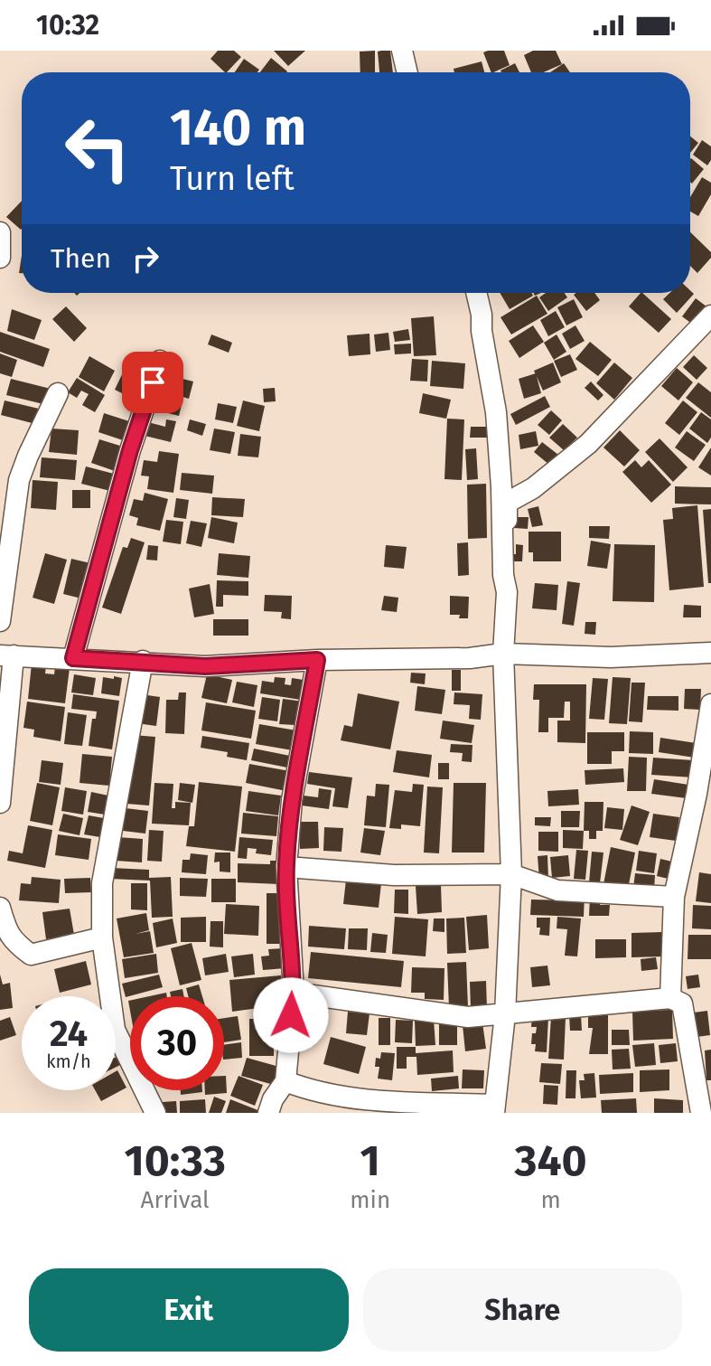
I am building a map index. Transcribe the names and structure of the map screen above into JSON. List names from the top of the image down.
{
  "page": {
    "status": "10:32",
    "turn": ["140 m", "Turn left"],
    "then": "Then",
    "speed": "24 km/h",
    "limit": "30",
    "eta": [
      "10:33",
      "Arrival",
      "1",
      "min",
      "340",
      "m"
    ],
    "buttons": ["Exit", "Share"]
  }
}
